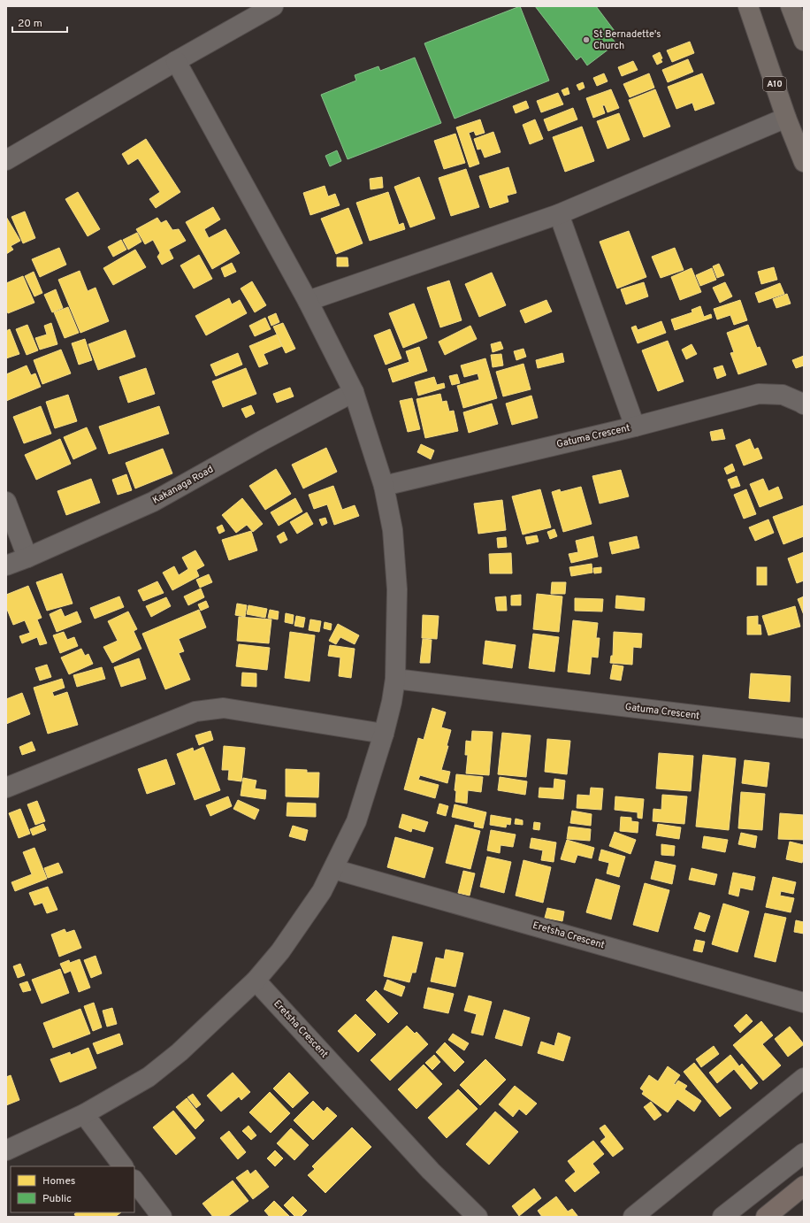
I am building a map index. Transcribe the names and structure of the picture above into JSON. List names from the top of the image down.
{
  "streets": {
    "main road": ["A10"],
    "street": ["Gatuma Crescent", "Kakanaga Road", "Eretsha Crescent"]
  },
  "places": ["St Bernadette's Church"],
  "legend": ["Homes", "Public"],
  "scale_bar": "20 m"
}
